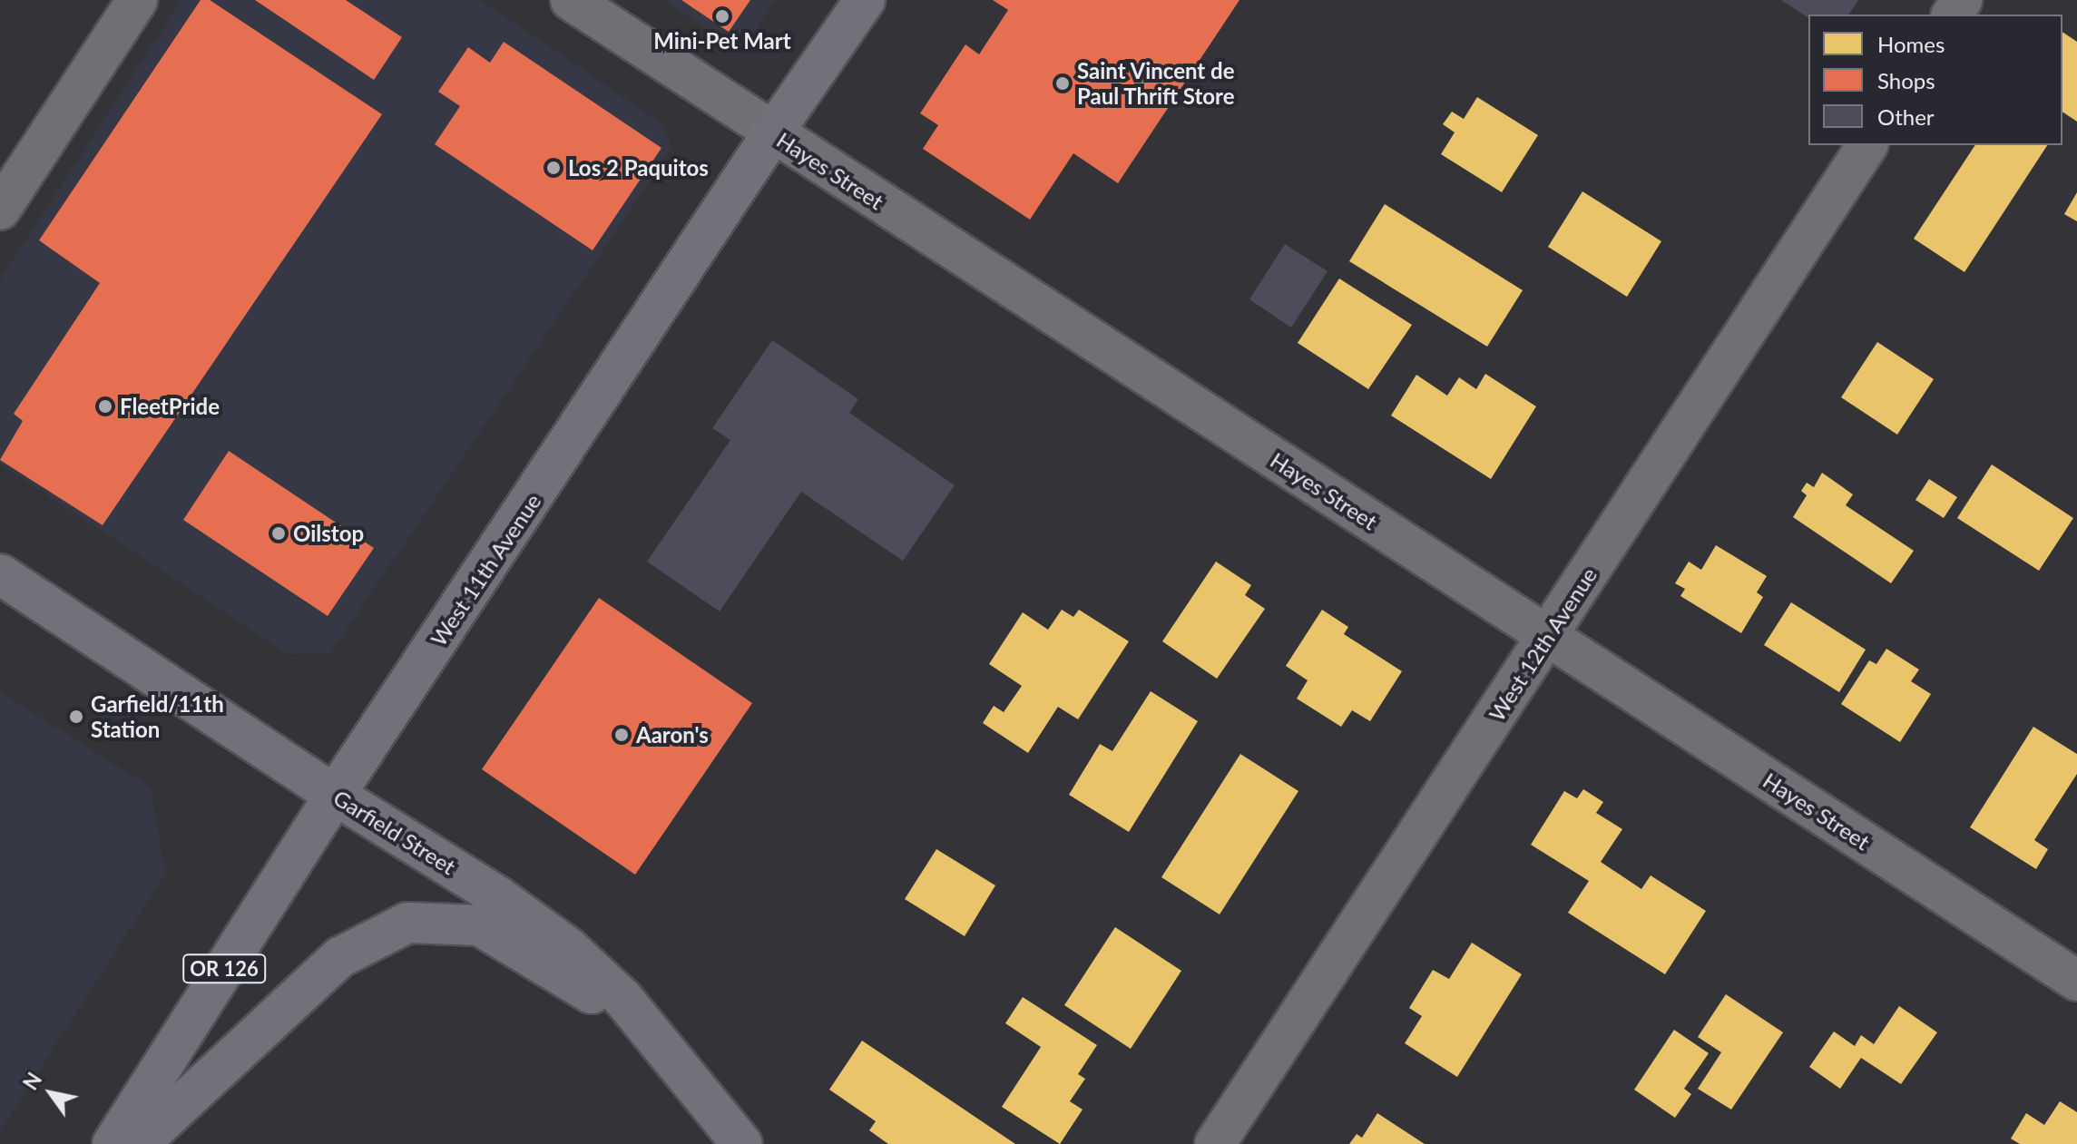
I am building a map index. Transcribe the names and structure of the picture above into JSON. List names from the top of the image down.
{
  "streets": {
    "main road": ["West 11th Avenue", "Garfield Street", "OR 126"],
    "street": ["Hayes Street", "West 12th Avenue"]
  },
  "crossings": [
    ["Hayes Street", "West 11th Avenue"],
    ["Hayes Street", "West 12th Avenue"],
    ["West 11th Avenue", "Garfield Street"]
  ],
  "places": [
    "Mini-Pet Mart",
    "Saint Vincent de Paul Thrift Store",
    "Los 2 Paquitos",
    "FleetPride",
    "Oilstop",
    "Garfield/11th Station",
    "Aaron's"
  ],
  "legend": ["Homes", "Shops", "Other"],
  "north": "top left"
}
